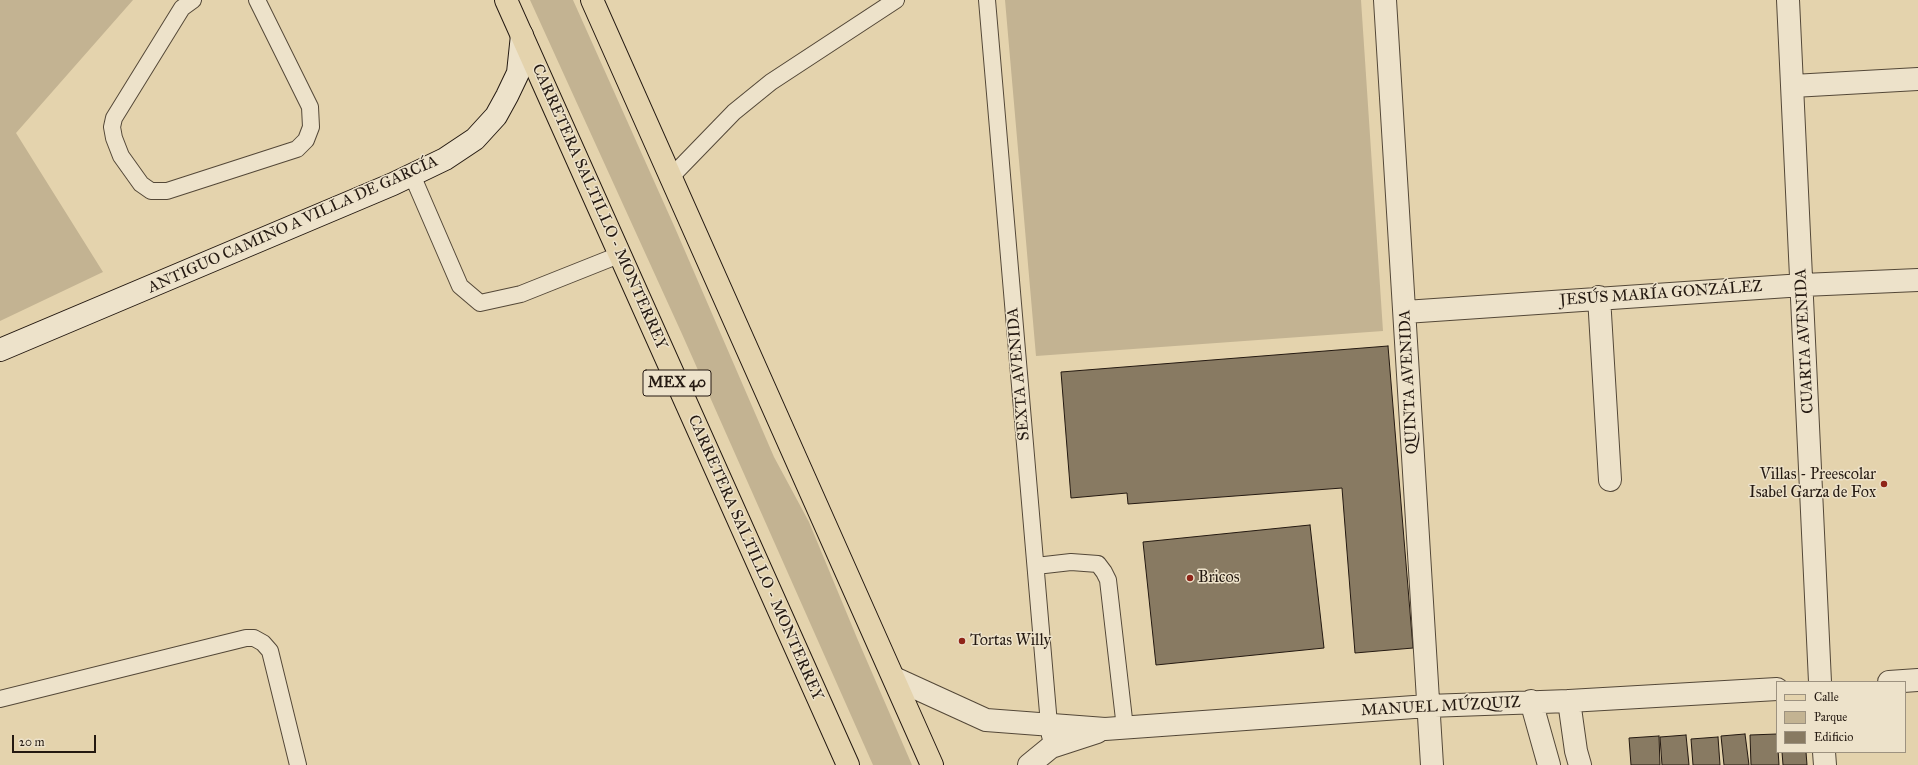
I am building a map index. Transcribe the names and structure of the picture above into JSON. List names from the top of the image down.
{
  "streets": {
    "main road": ["CARRETERA SALTILLO - MONTERREY", "MEX 40"],
    "street": [
      "ANTIGUO CAMINO A VILLA DE GARCÍA",
      "JESÚS MARÍA GONZÁLEZ",
      "CUARTA AVENIDA",
      "QUINTA AVENIDA",
      "MANUEL MÚZQUIZ"
    ],
    "lane": ["SEXTA AVENIDA"]
  },
  "crossings": [
    ["CARRETERA SALTILLO - MONTERREY", "ANTIGUO CAMINO A VILLA DE GARCÍA"],
    ["JESÚS MARÍA GONZÁLEZ", "CUARTA AVENIDA"],
    ["JESÚS MARÍA GONZÁLEZ", "QUINTA AVENIDA"],
    ["SEXTA AVENIDA", "MANUEL MÚZQUIZ"],
    ["QUINTA AVENIDA", "MANUEL MÚZQUIZ"]
  ],
  "places": ["Villas - Preescolar Isabel Garza de Fox", "Bricos", "Tortas Willy"],
  "legend": ["Calle", "Parque", "Edificio"],
  "scale_bar": "20 m"
}
